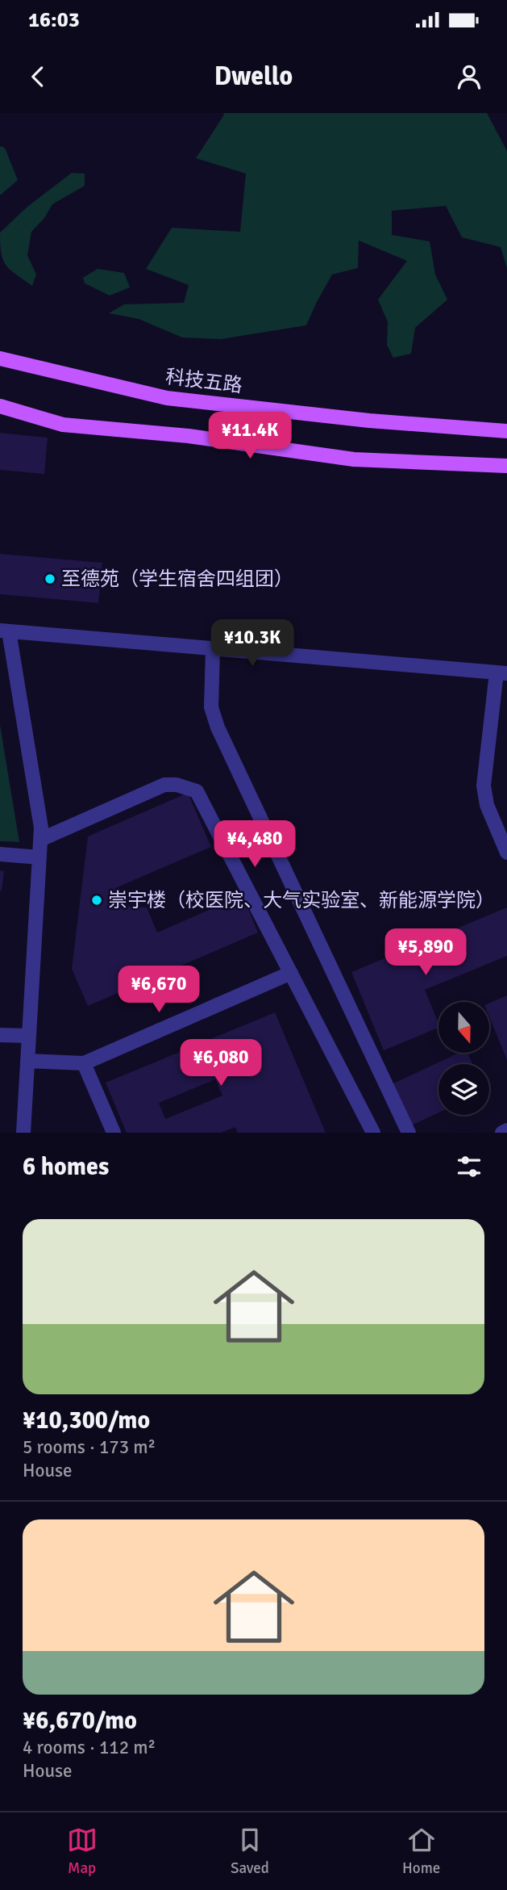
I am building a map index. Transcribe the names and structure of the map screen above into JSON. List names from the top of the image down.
{
  "streets": {
    "main road": ["科技五路"]
  },
  "places": ["至德苑（学生宿舍四组团）", "崇宇楼（校医院、大气实验室、新能源学院）"],
  "north": "bottom",
  "page": {
    "status": "16:03",
    "header": "Dwello",
    "price": [
      "¥11.4K",
      "¥10.3K",
      "¥4,480",
      "¥5,890",
      "¥6,670",
      "¥6,080"
    ],
    "heading": "6 homes",
    "list": [
      {
        "name": "¥10,300/mo",
        "note": "5 rooms · 173 m² · House"
      },
      {
        "name": "¥6,670/mo",
        "note": "4 rooms · 112 m² · House"
      }
    ],
    "tabs": ["Map", "Saved", "Home"]
  }
}
